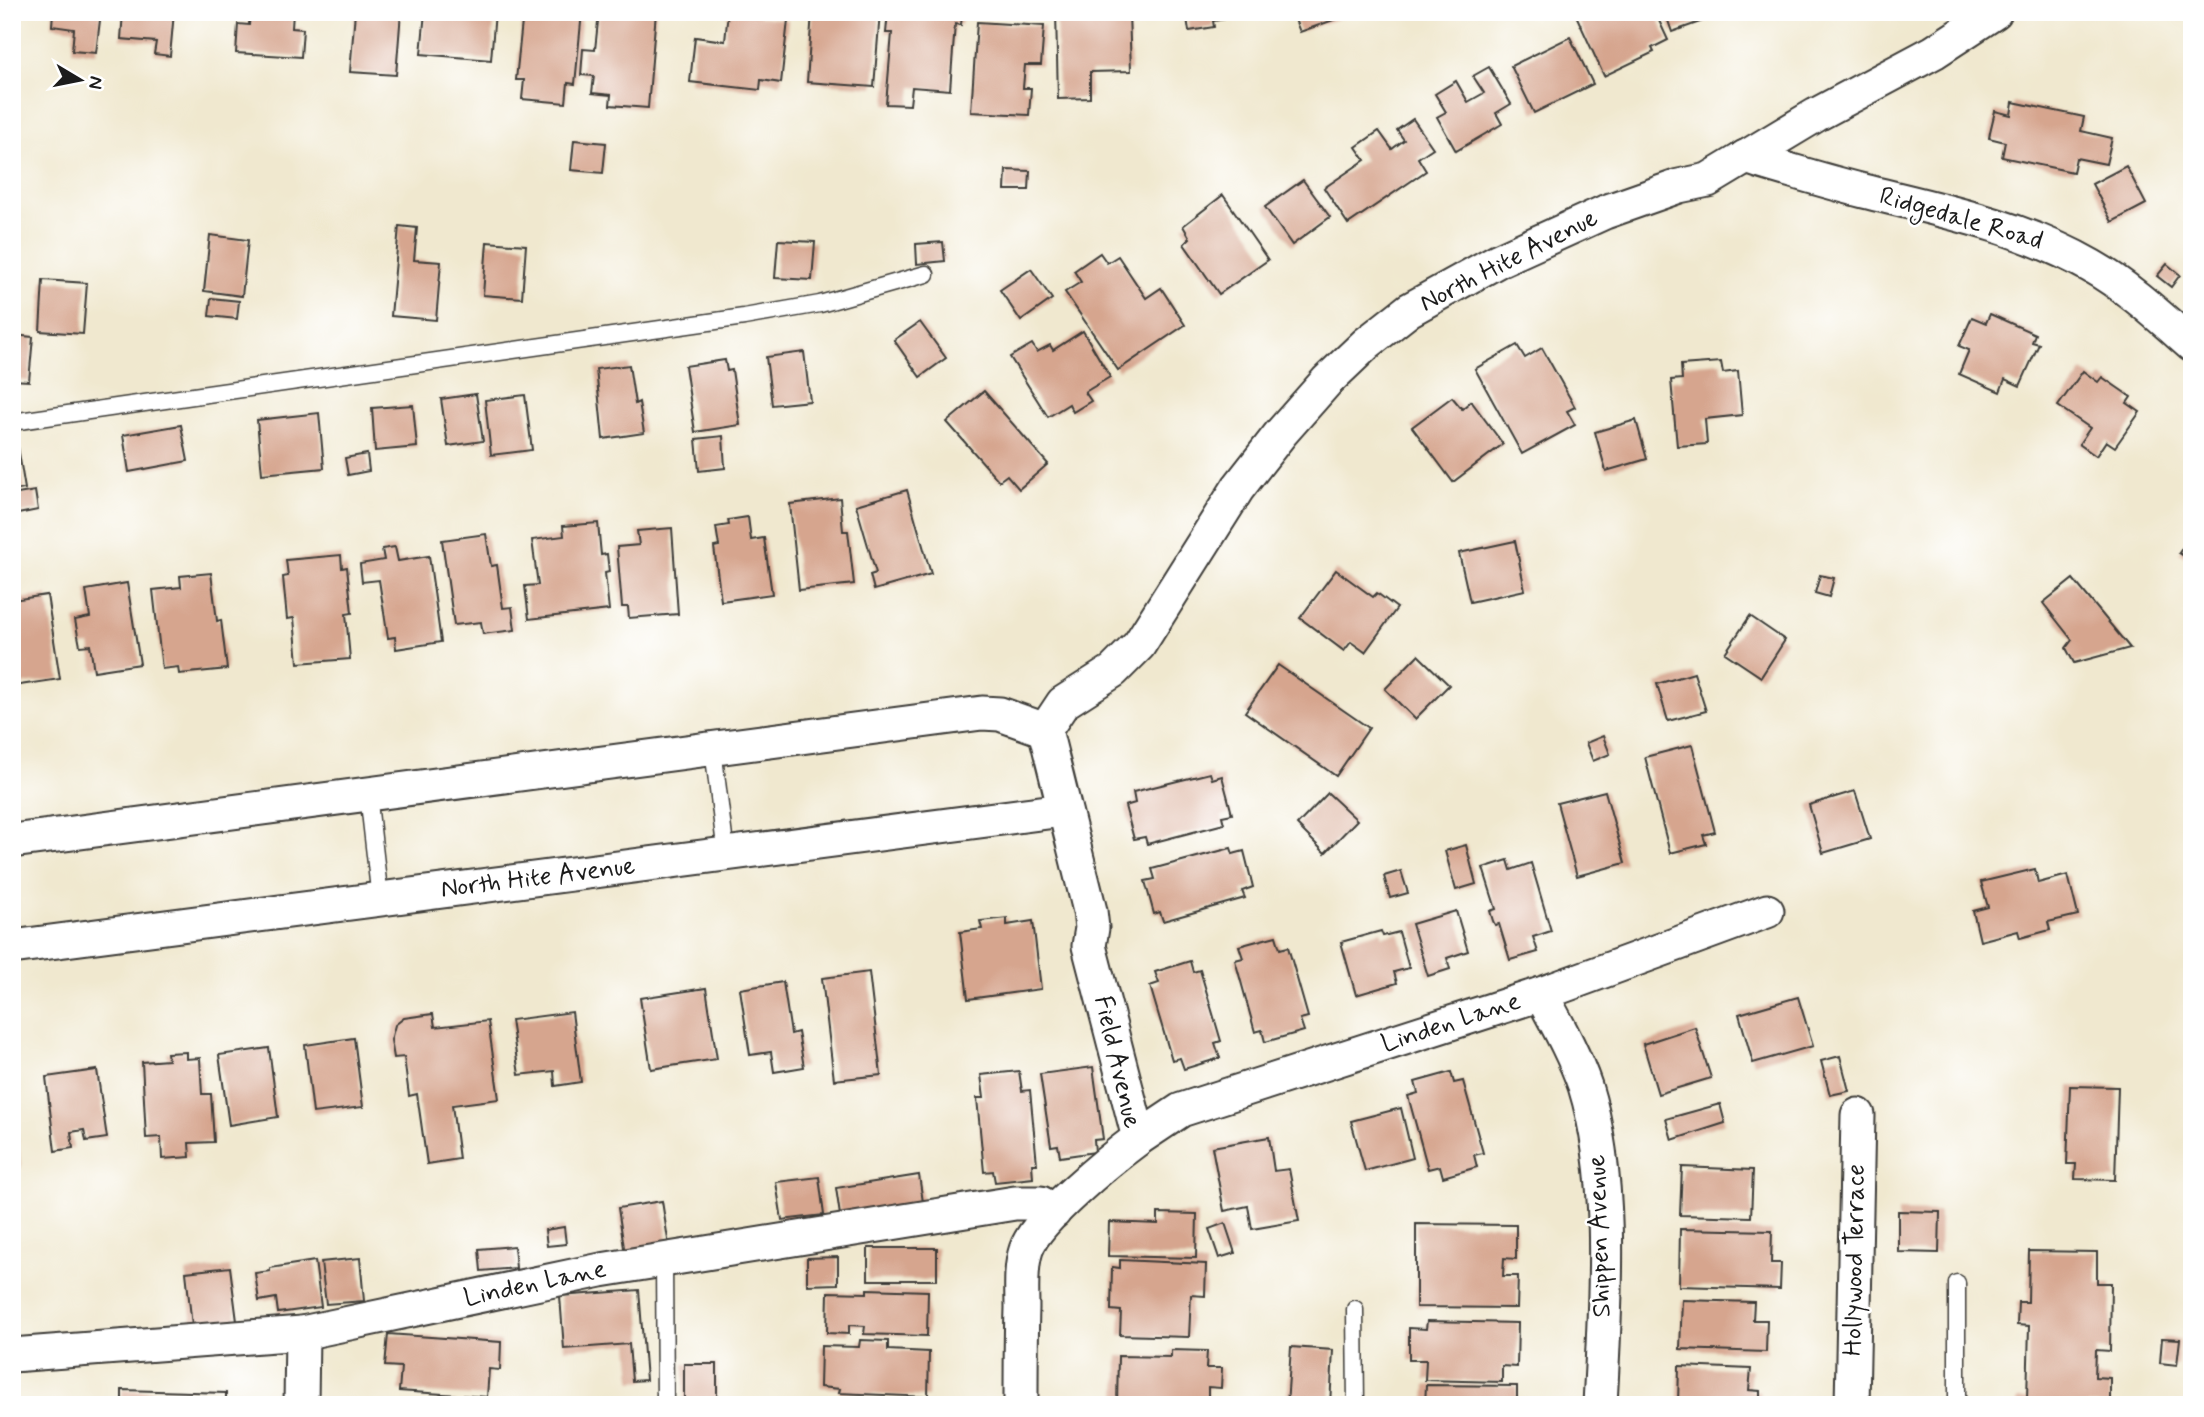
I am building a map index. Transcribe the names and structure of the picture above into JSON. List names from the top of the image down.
{
  "streets": {
    "street": [
      "Ridgedale Road",
      "North Hite Avenue",
      "Linden Lane",
      "Field Avenue",
      "Shippen Avenue",
      "Hollywood Terrace"
    ]
  },
  "crossings": [
    ["Ridgedale Road", "North Hite Avenue"],
    ["North Hite Avenue", "Field Avenue"],
    ["Linden Lane", "Field Avenue"],
    ["Linden Lane", "Shippen Avenue"]
  ],
  "north": "right"
}
